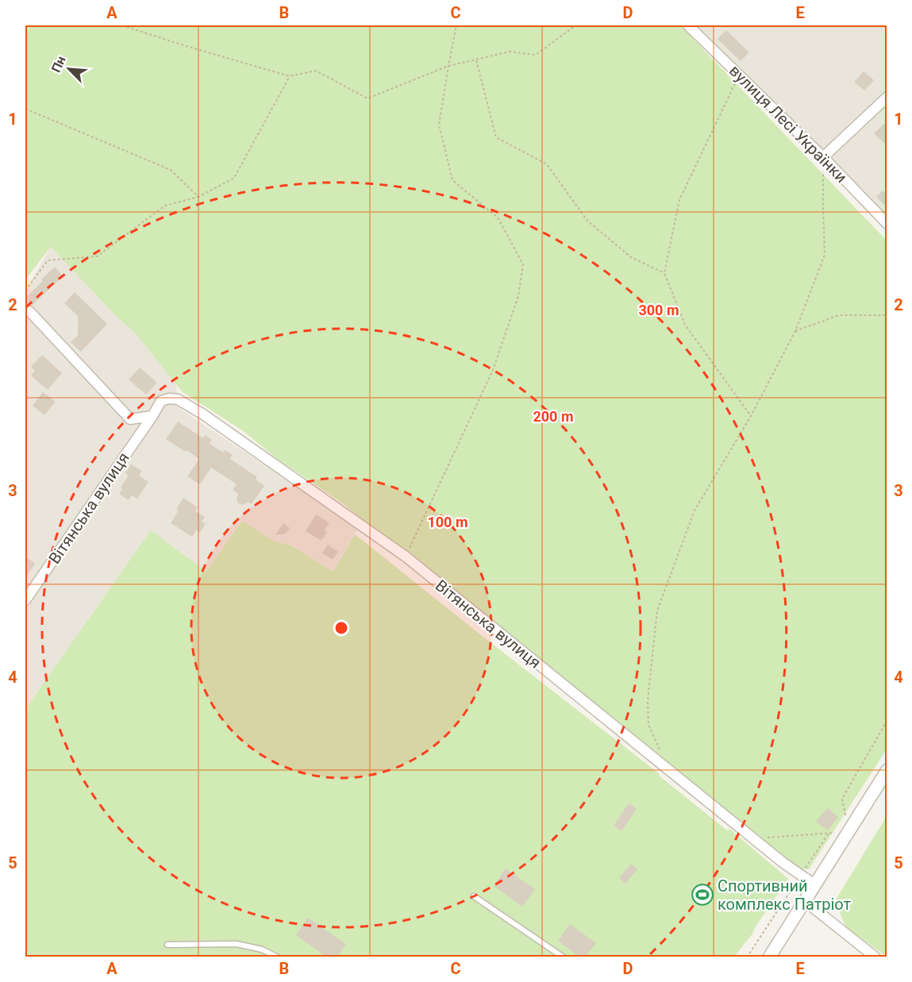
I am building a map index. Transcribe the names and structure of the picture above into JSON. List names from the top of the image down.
{
  "streets": {
    "street": ["вулиця Лесі Українки", "Вітянська вулиця"]
  },
  "places": {
    "sports": ["Спортивний комплекс Патріот"]
  },
  "north": "top left",
  "grid": {
    "columns": [
      "A",
      "B",
      "C",
      "D",
      "E"
    ],
    "rows": [
      "1",
      "2",
      "3",
      "4",
      "5"
    ]
  },
  "rings": ["300 m", "200 m", "100 m"]
}
